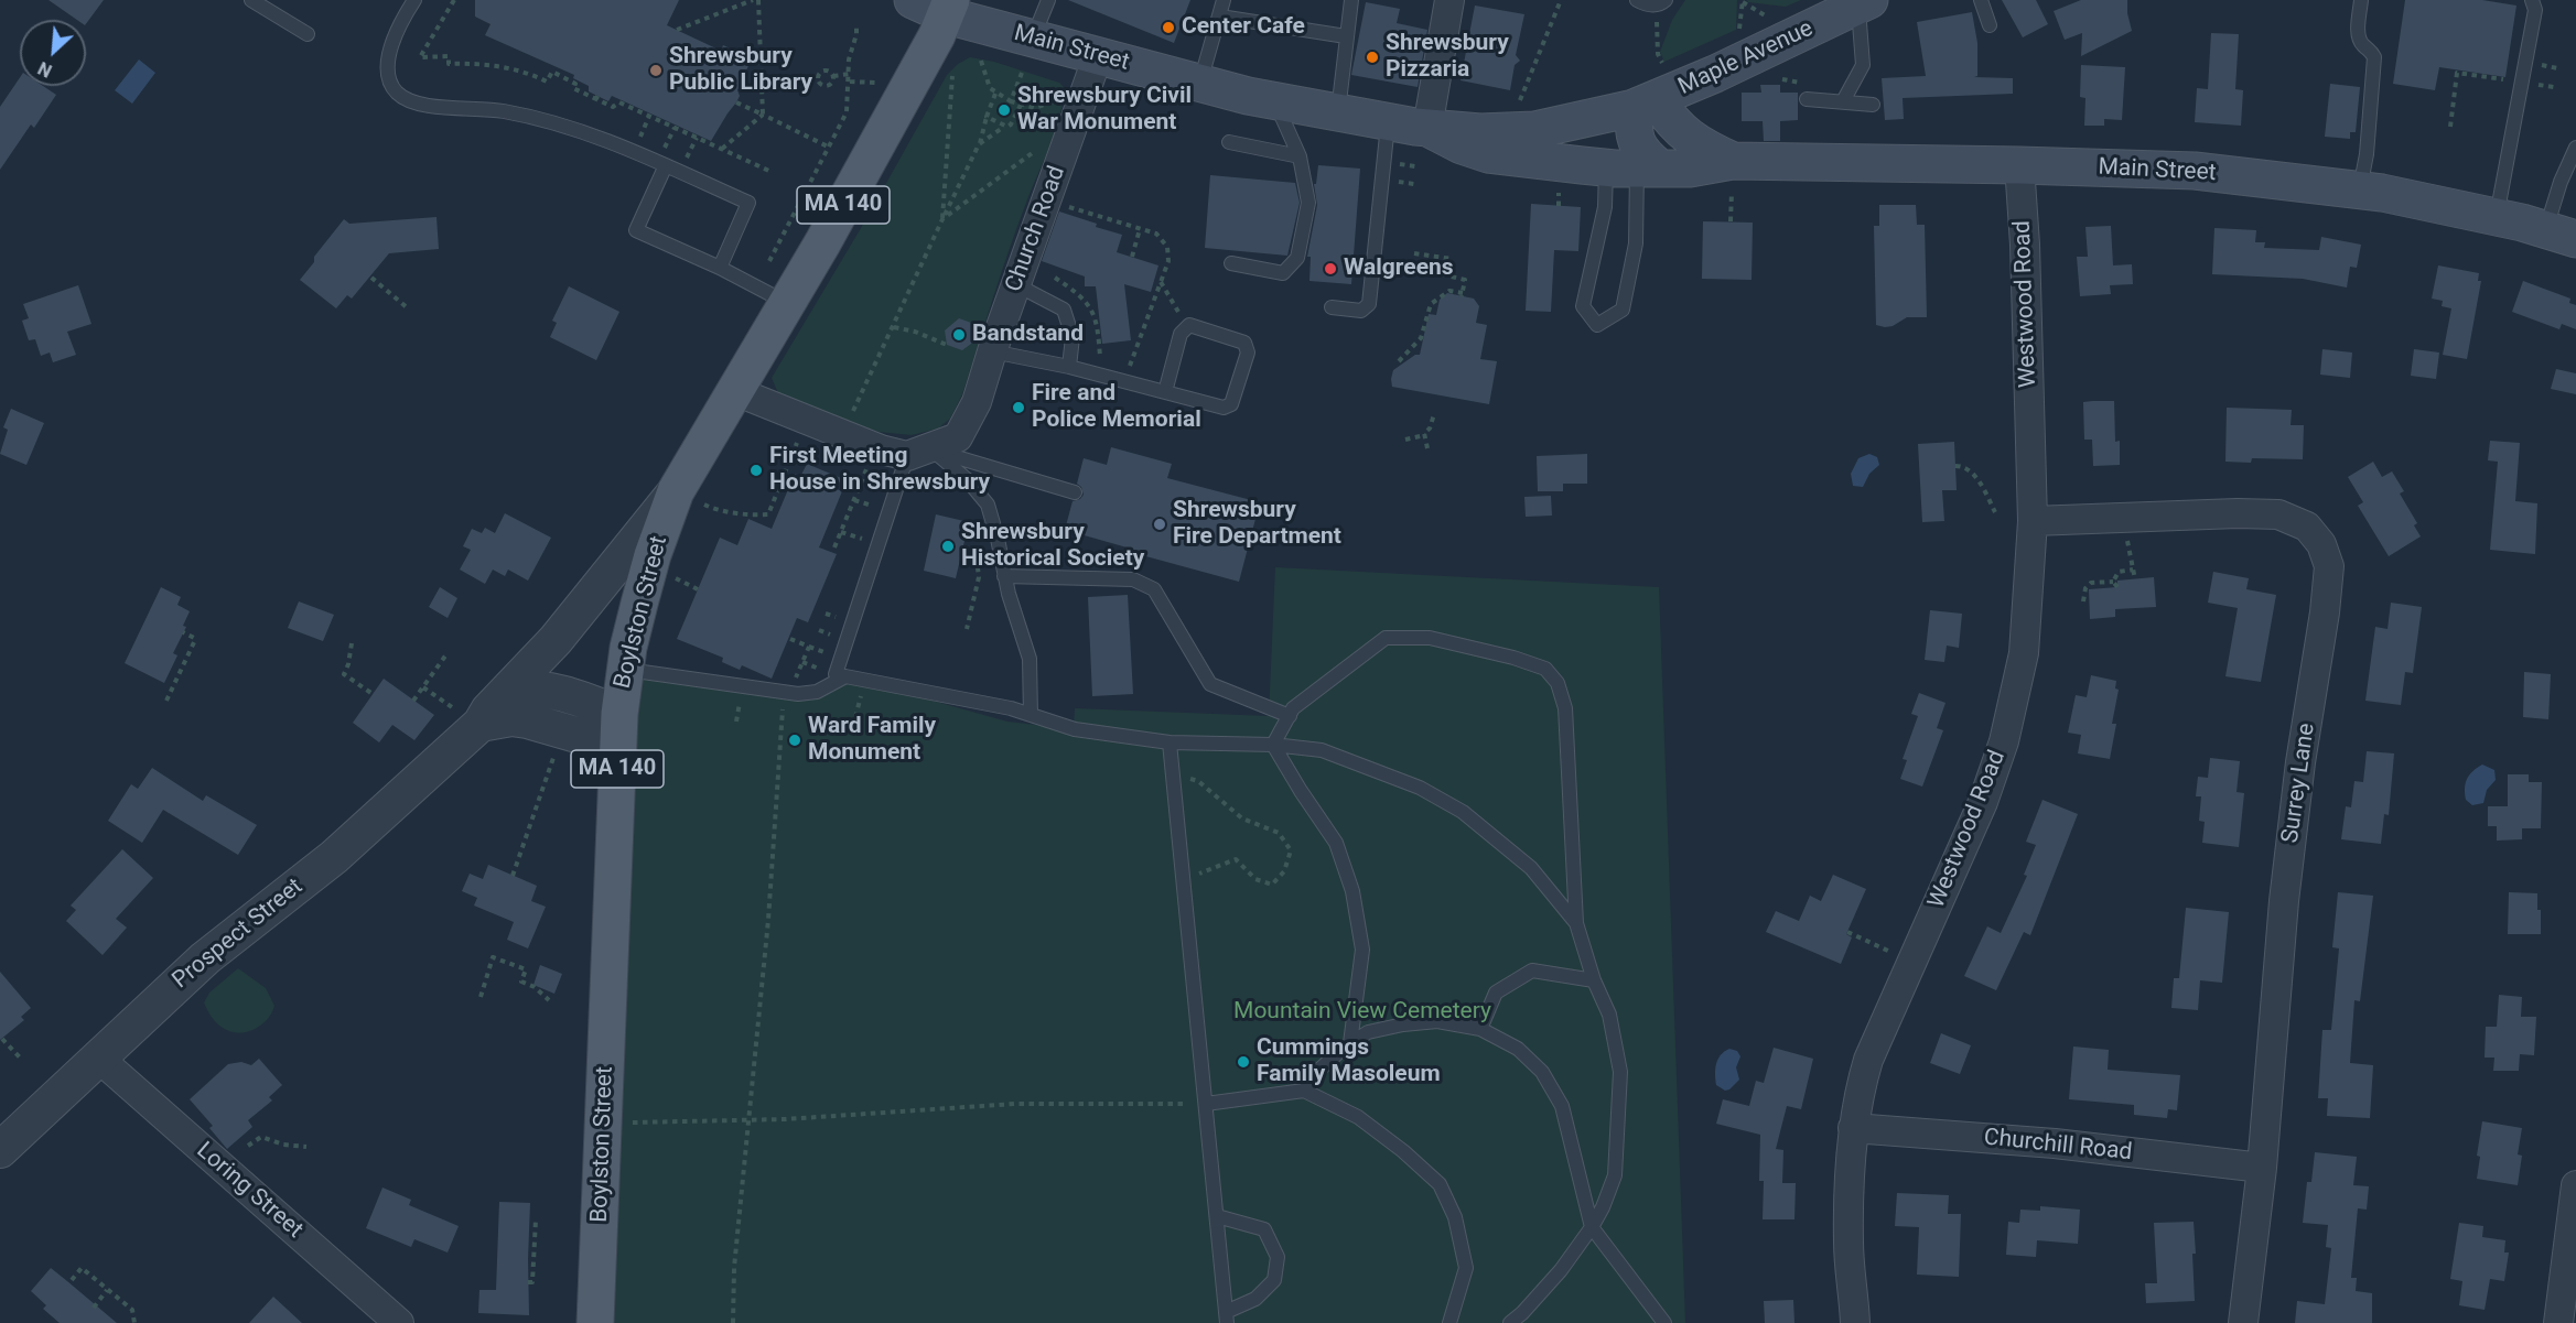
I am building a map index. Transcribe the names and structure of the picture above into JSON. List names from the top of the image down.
{
  "streets": {
    "main road": [
      "Main Street",
      "Maple Avenue",
      "MA 140",
      "Boylston Street"
    ],
    "street": [
      "Church Road",
      "Westwood Road",
      "Surrey Lane",
      "Prospect Street",
      "Churchill Road",
      "Loring Street"
    ]
  },
  "crossings": [
    ["Main Street", "Maple Avenue"],
    ["Main Street", "Church Road"],
    ["Main Street", "Westwood Road"],
    ["Main Street", "Boylston Street"],
    ["Westwood Road", "Surrey Lane"],
    ["Westwood Road", "Churchill Road"],
    ["Boylston Street", "Prospect Street"],
    ["Surrey Lane", "Churchill Road"],
    ["Prospect Street", "Loring Street"]
  ],
  "parks": ["Mountain View Cemetery"],
  "places": [
    "Center Cafe",
    "Shrewsbury Pizzaria",
    "Shrewsbury Public Library",
    "Shrewsbury Civil War Monument",
    "Walgreens",
    "Bandstand",
    "Fire and Police Memorial",
    "First Meeting House in Shrewsbury",
    "Shrewsbury Fire Department",
    "Shrewsbury Historical Society",
    "Ward Family Monument",
    "Cummings Family Masoleum"
  ],
  "north": "bottom left"
}
